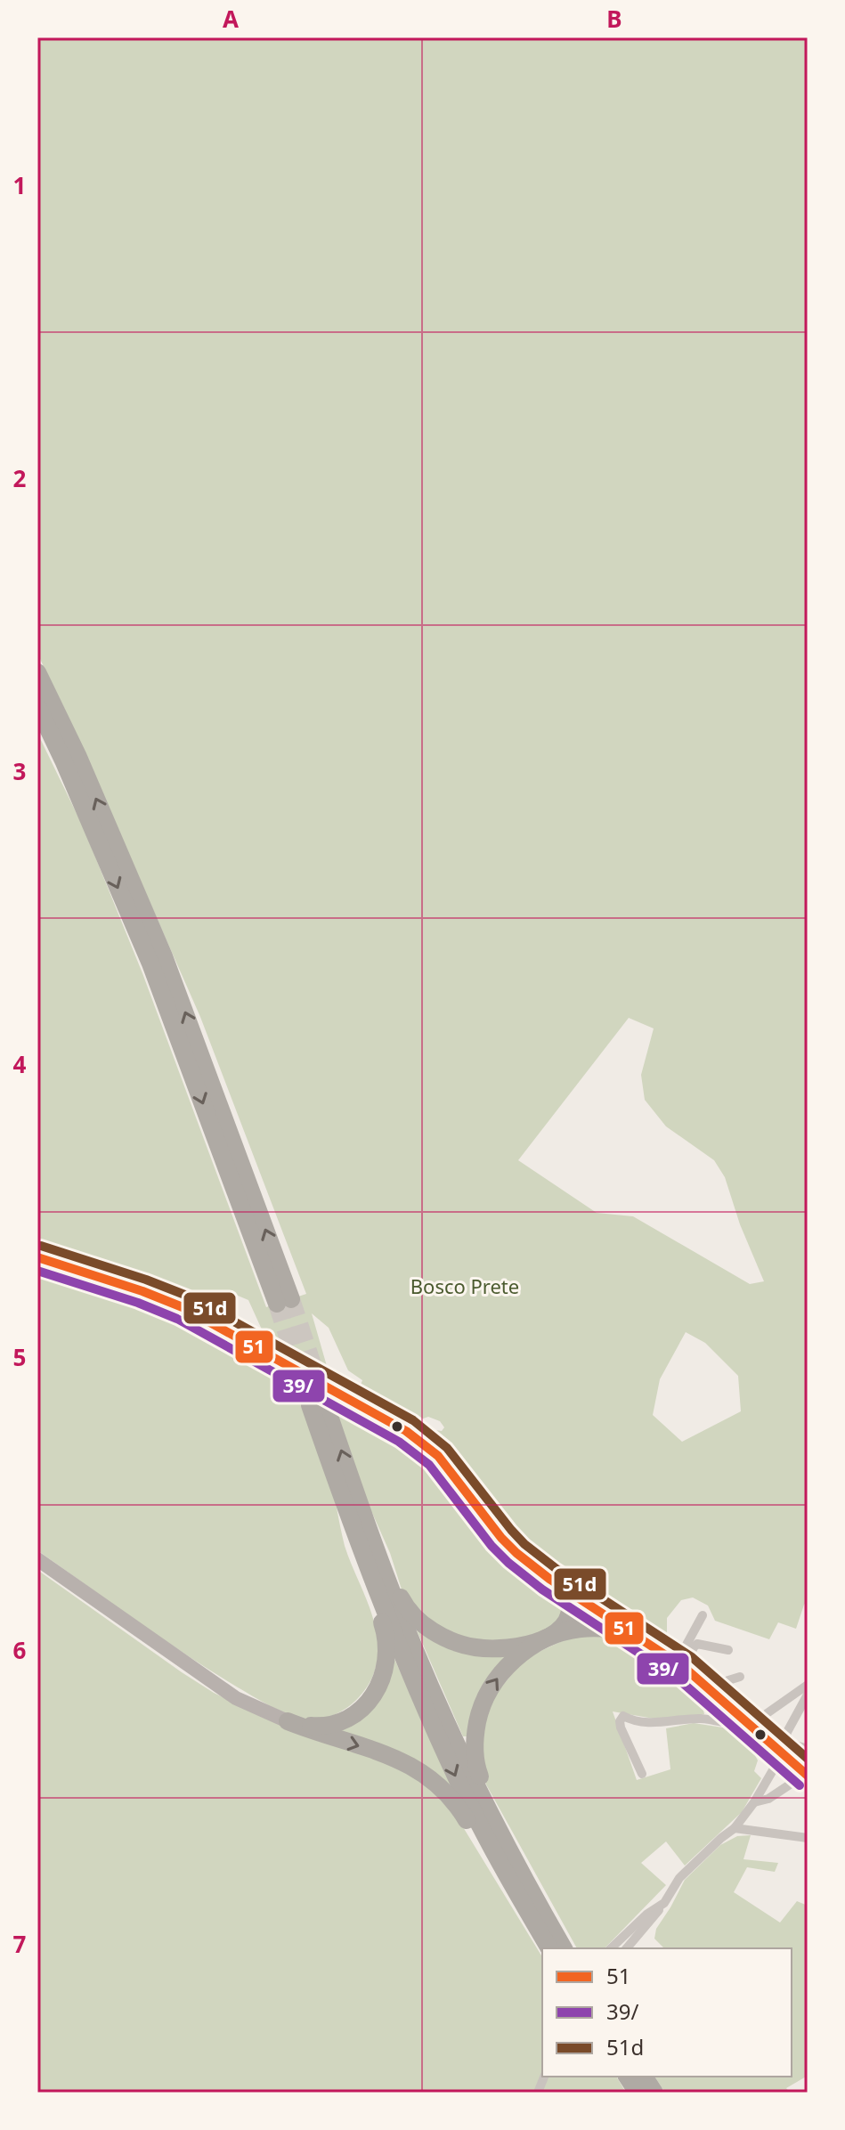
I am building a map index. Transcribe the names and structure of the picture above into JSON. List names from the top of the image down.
{
  "parks": ["Bosco Prete"],
  "lines": ["transit line 51d", "transit line 51", "transit line 39/"],
  "legend": ["51", "39/", "51d"],
  "grid": {
    "columns": ["A", "B"],
    "rows": [
      "1",
      "2",
      "3",
      "4",
      "5",
      "6",
      "7"
    ]
  }
}
